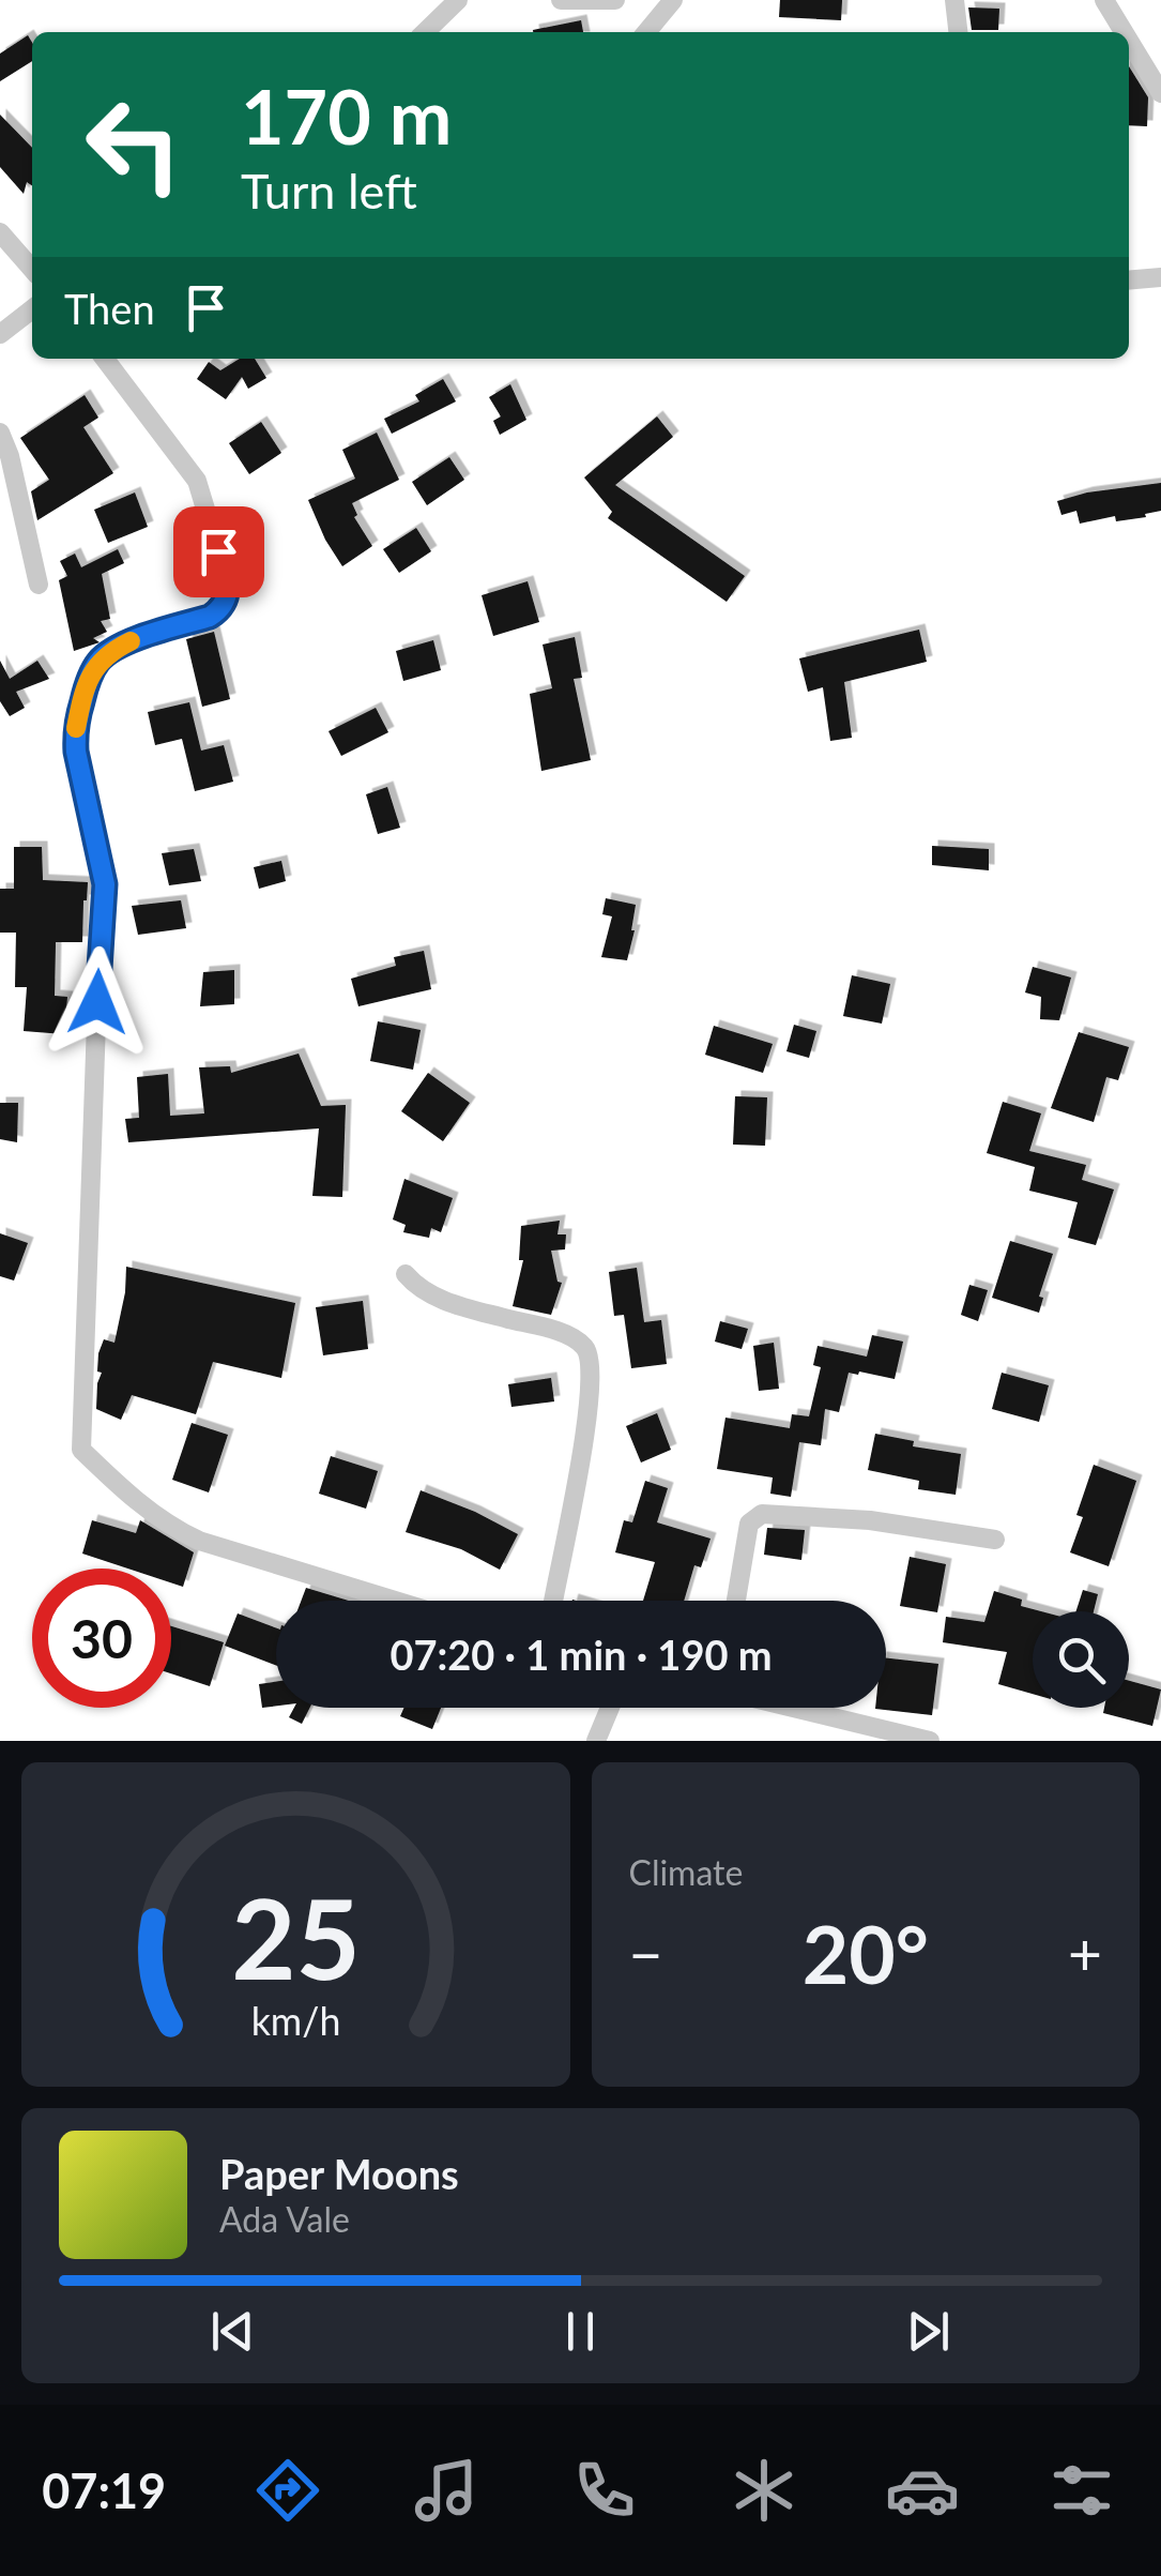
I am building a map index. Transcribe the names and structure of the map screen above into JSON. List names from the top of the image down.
{
  "page": {
    "turn": ["170 m", "Turn left"],
    "then": "Then",
    "limit": "30",
    "trip": "07:20 · 1 min · 190 m",
    "tile": "Climate",
    "heat": ["−", "20°", "+"],
    "song": ["Paper Moons", "Ada Vale"],
    "tabs": "07:19",
    "gauge": ["25", "km/h"]
  }
}
